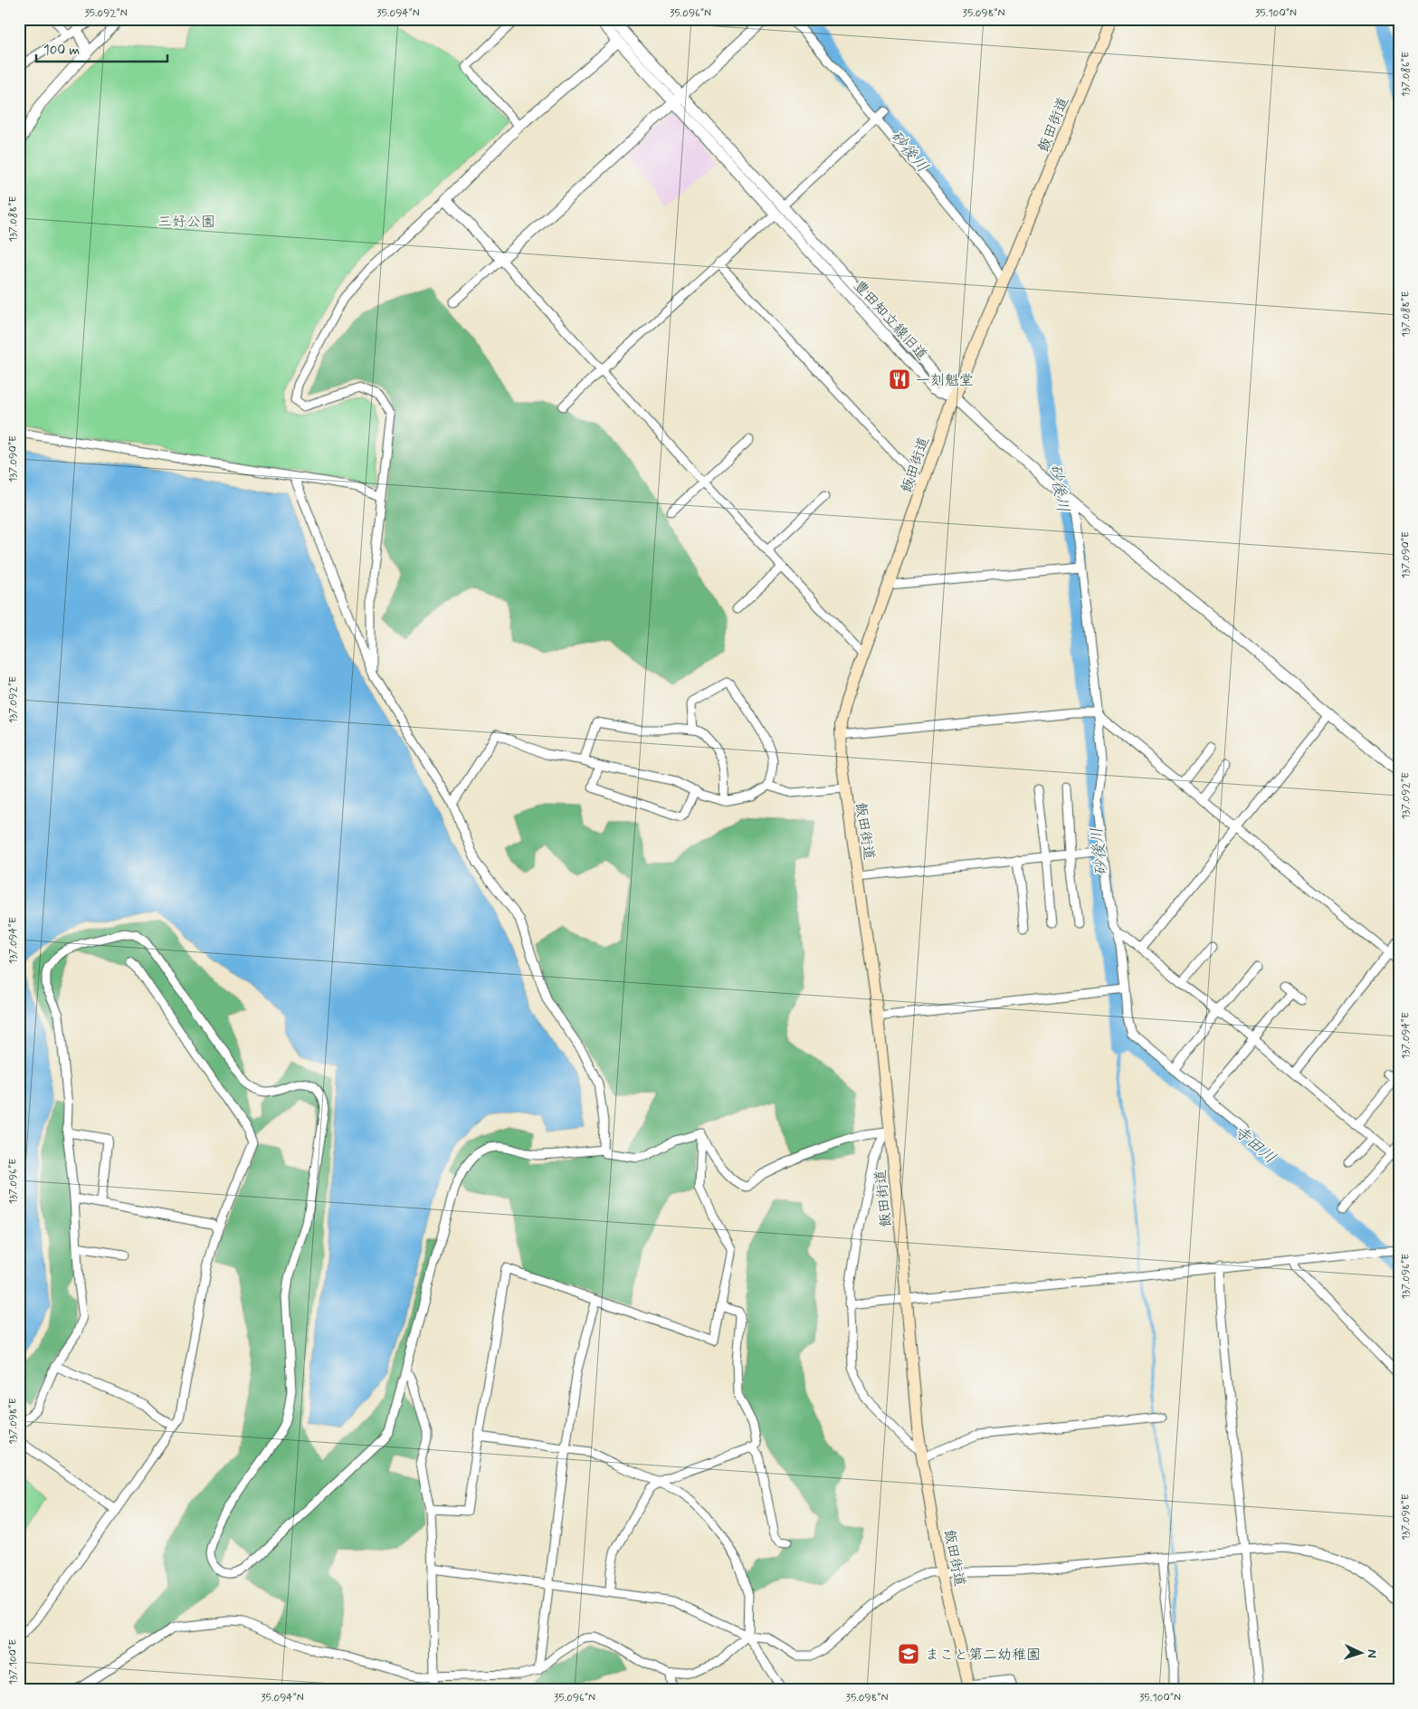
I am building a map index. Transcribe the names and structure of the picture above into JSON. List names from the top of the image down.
{
  "streets": {
    "main road": ["飯田街道"],
    "street": ["豊田知立線旧道"]
  },
  "crossings": [
    ["飯田街道", "豊田知立線旧道"]
  ],
  "water": ["砂後川", "寺田川"],
  "parks": ["三好公園"],
  "places": {
    "restaurant": ["一刻魁堂"],
    "school or university": ["まこと第二幼稚園"]
  },
  "scale_bar": "100 m",
  "north": "right",
  "coordinates": [
    "35.092°N",
    "35.094°N",
    "35.096°N",
    "35.098°N",
    "35.100°N",
    "137.086°E",
    "137.088°E",
    "137.090°E",
    "137.092°E",
    "137.094°E",
    "137.096°E",
    "137.098°E",
    "137.100°E"
  ]
}
